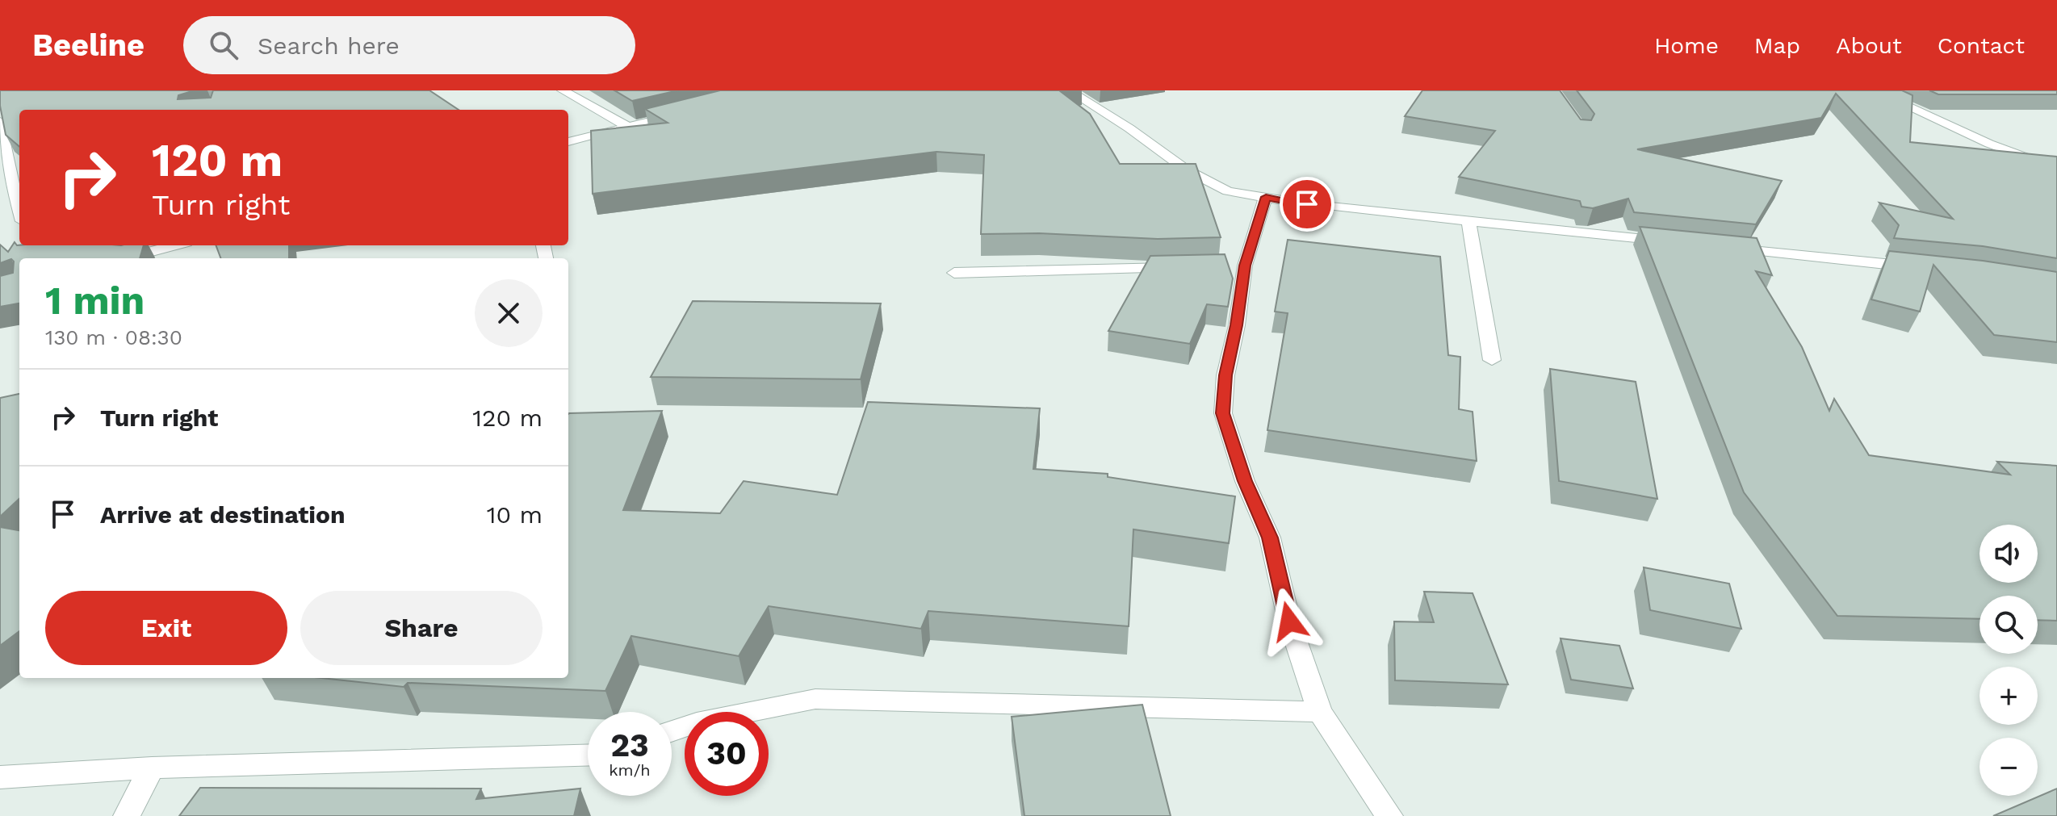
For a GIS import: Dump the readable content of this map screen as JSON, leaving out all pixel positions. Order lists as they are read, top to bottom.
{
  "page": {
    "header": "Beeline",
    "search": "Search here",
    "nav": [
      "Home",
      "Map",
      "About",
      "Contact"
    ],
    "turn": ["120 m", "Turn right"],
    "heading": ["1 min", "130 m · 08:30"],
    "list": [
      {
        "name": "Turn right",
        "value": "120 m"
      },
      {
        "name": "Arrive at destination",
        "value": "10 m"
      }
    ],
    "map_buttons": ["+", "−"],
    "buttons": ["Exit", "Share"],
    "speed": "23 km/h",
    "limit": "30"
  }
}
